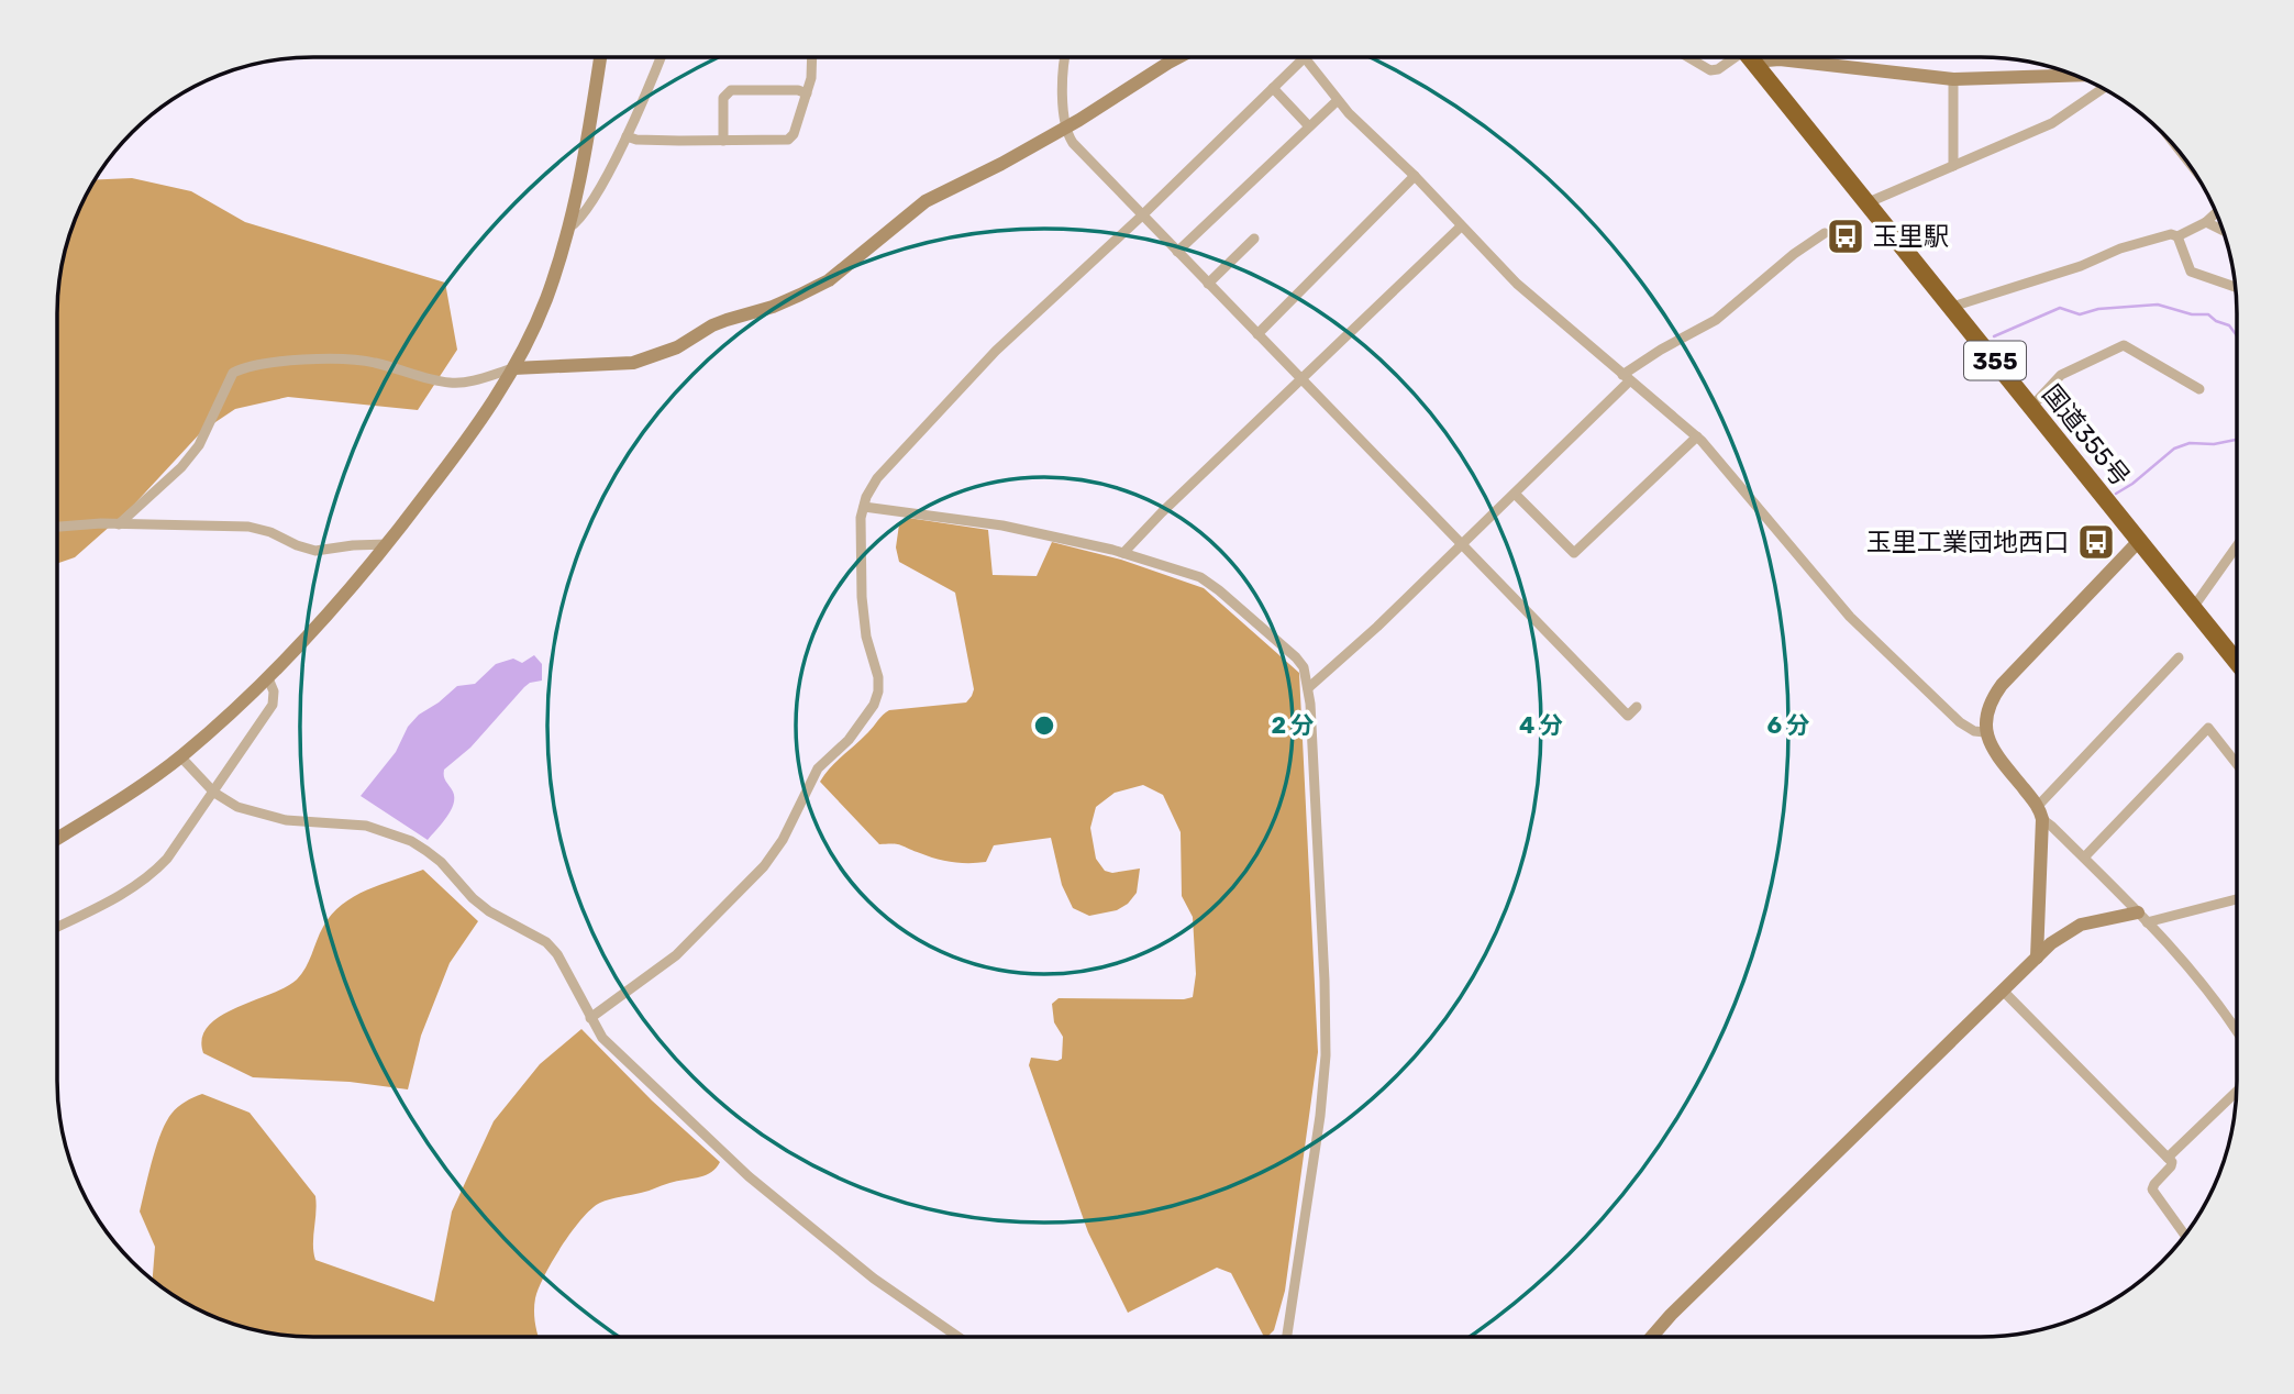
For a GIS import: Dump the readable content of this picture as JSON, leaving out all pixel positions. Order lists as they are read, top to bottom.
{
  "streets": {
    "highway": ["355", "国道355号"]
  },
  "places": {
    "bus stop": ["玉里駅", "玉里工業団地西口"]
  },
  "rings": ["2 分", "4 分", "6 分"]
}
